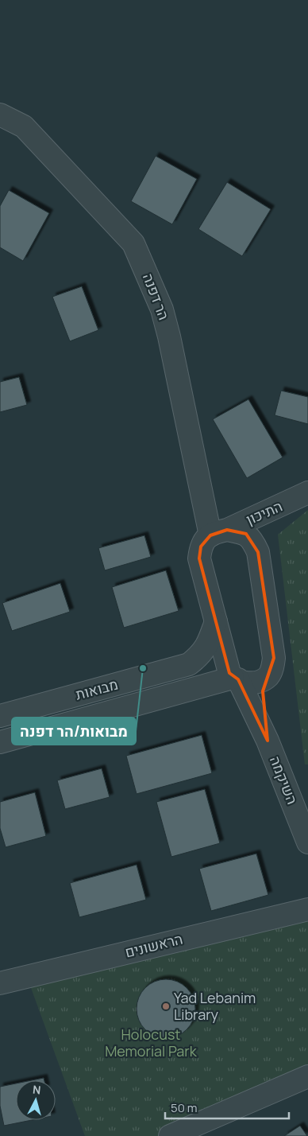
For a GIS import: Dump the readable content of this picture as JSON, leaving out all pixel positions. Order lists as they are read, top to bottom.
{
  "streets": {
    "street": [
      "הר דפנה",
      "התיכון",
      "מבואות",
      "השיקמה",
      "הראשונים"
    ]
  },
  "crossings": [
    ["הר דפנה", "התיכון"],
    ["הר דפנה", "השיקמה"],
    ["התיכון", "השיקמה"],
    ["מבואות", "השיקמה"]
  ],
  "parks": ["Holocust Memorial Park"],
  "places": ["מבואות/הר דפנה", "Yad Lebanim Library"],
  "scale_bar": "50 m",
  "north": "top"
}
